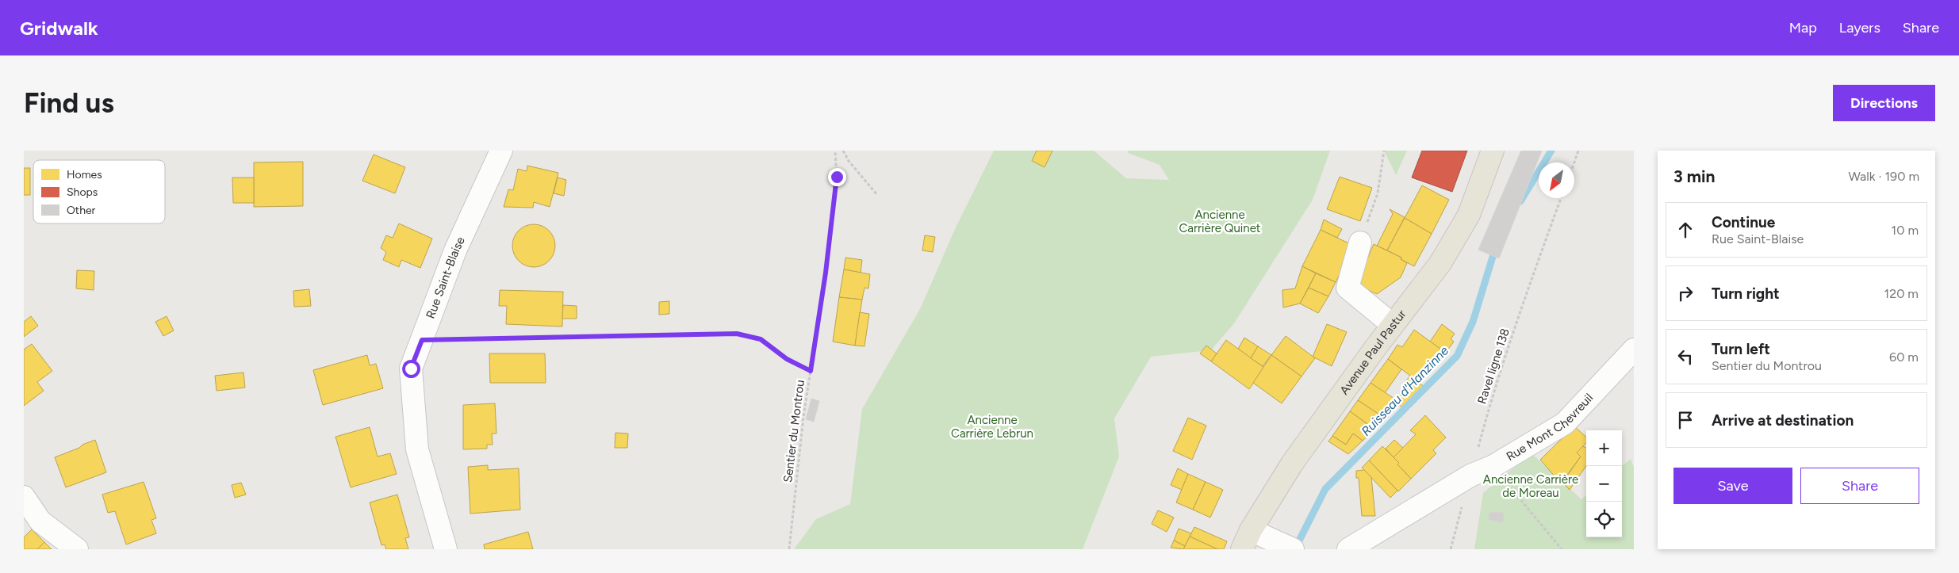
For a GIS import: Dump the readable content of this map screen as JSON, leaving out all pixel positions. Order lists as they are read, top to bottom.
{
  "streets": {
    "main road": ["Avenue Paul Pastur"],
    "street": ["Rue Saint-Blaise", "Rue Mont Chevreuil"],
    "path": ["Ravel ligne 138", "Sentier du Montrou"]
  },
  "crossings": [
    ["Ravel ligne 138", "Rue Mont Chevreuil"]
  ],
  "water": ["Ruisseau d'Hanzinne"],
  "parks": ["Ancienne Carrière Quinet", "Ancienne Carrière Lebrun", "Ancienne Carrière de Moreau"],
  "legend": ["Homes", "Shops", "Other"],
  "north": "bottom left",
  "page": {
    "header": "Gridwalk",
    "nav": ["Map", "Layers", "Share"],
    "buttons": [
      "Directions",
      ["Save", "Share"]
    ],
    "title": "Find us",
    "heading": ["3 min", "Walk · 190 m"],
    "list": [
      ["Continue", "Rue Saint-Blaise", "10 m"],
      ["Turn right", "120 m"],
      ["Turn left", "Sentier du Montrou", "60 m"],
      "Arrive at destination"
    ],
    "map_buttons": ["+", "−"]
  }
}
